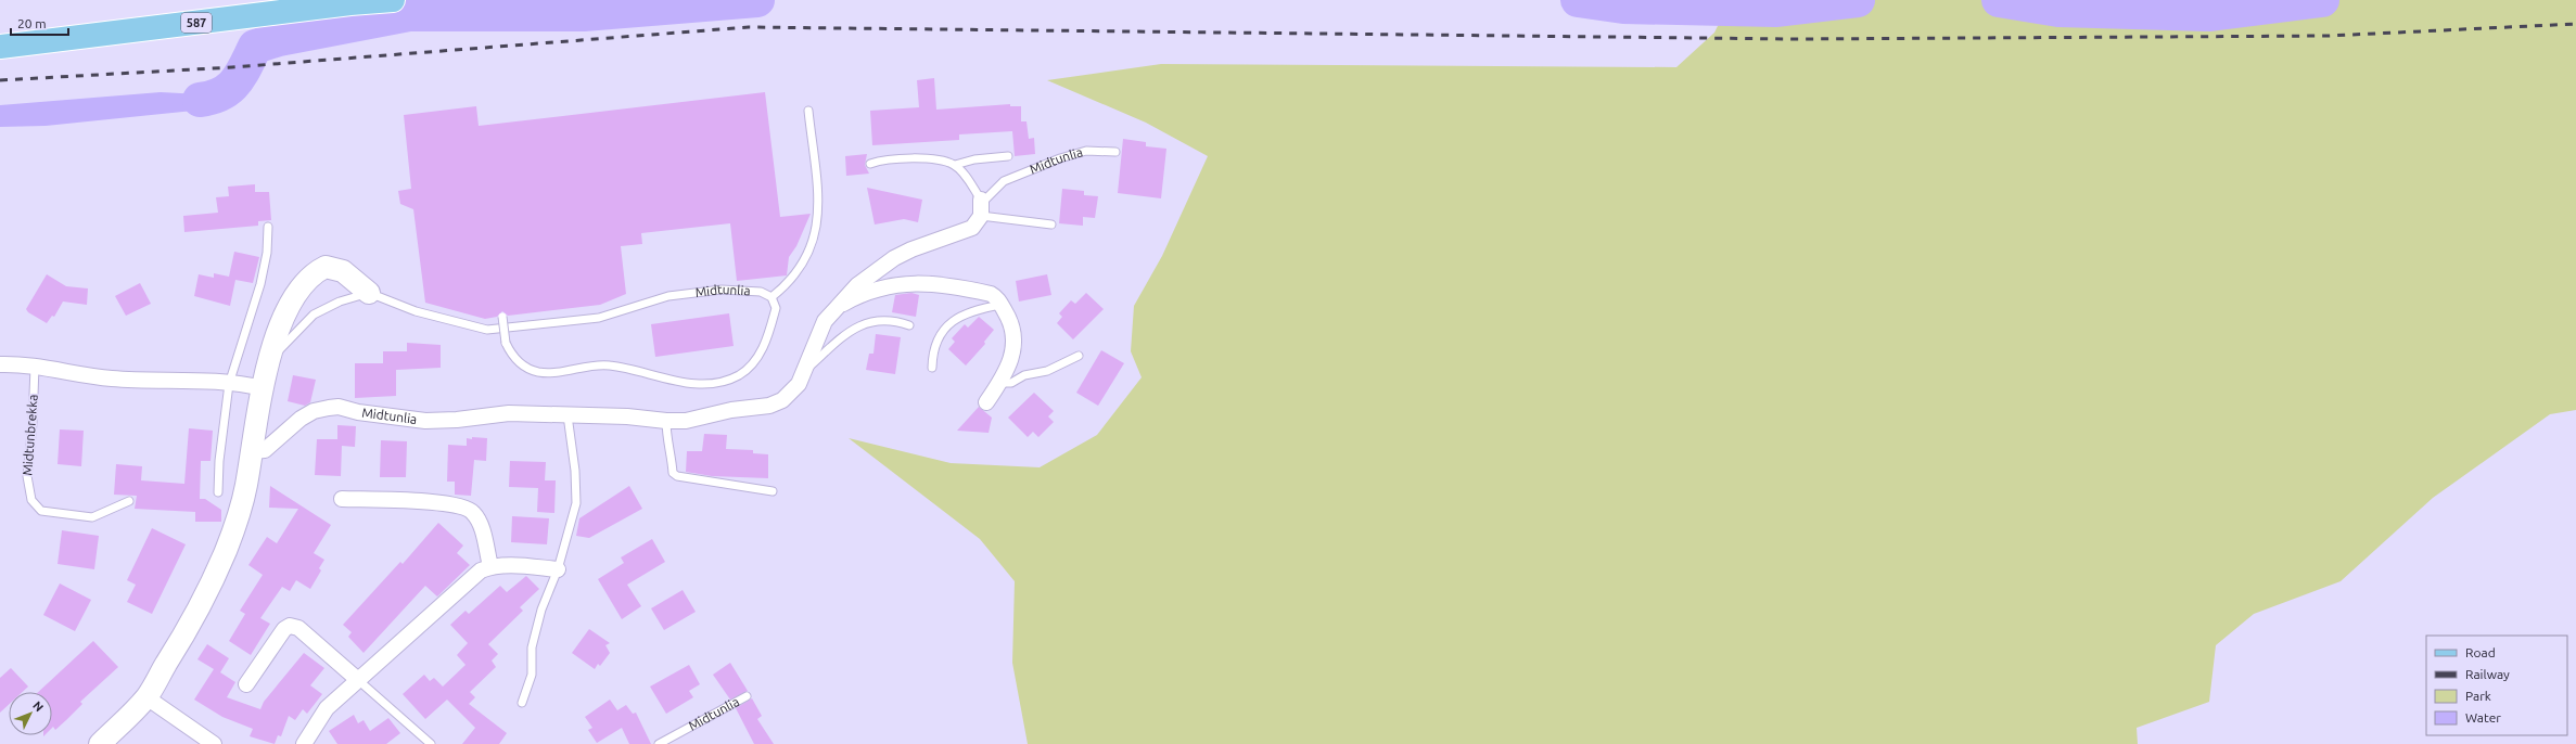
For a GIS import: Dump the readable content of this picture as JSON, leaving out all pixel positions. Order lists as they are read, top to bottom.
{
  "streets": {
    "main road": ["587"],
    "street": ["Midtunlia"],
    "lane": ["Midtunbrekka"]
  },
  "legend": [
    "Road",
    "Railway",
    "Park",
    "Water"
  ],
  "scale_bar": "20 m",
  "north": "top right"
}
